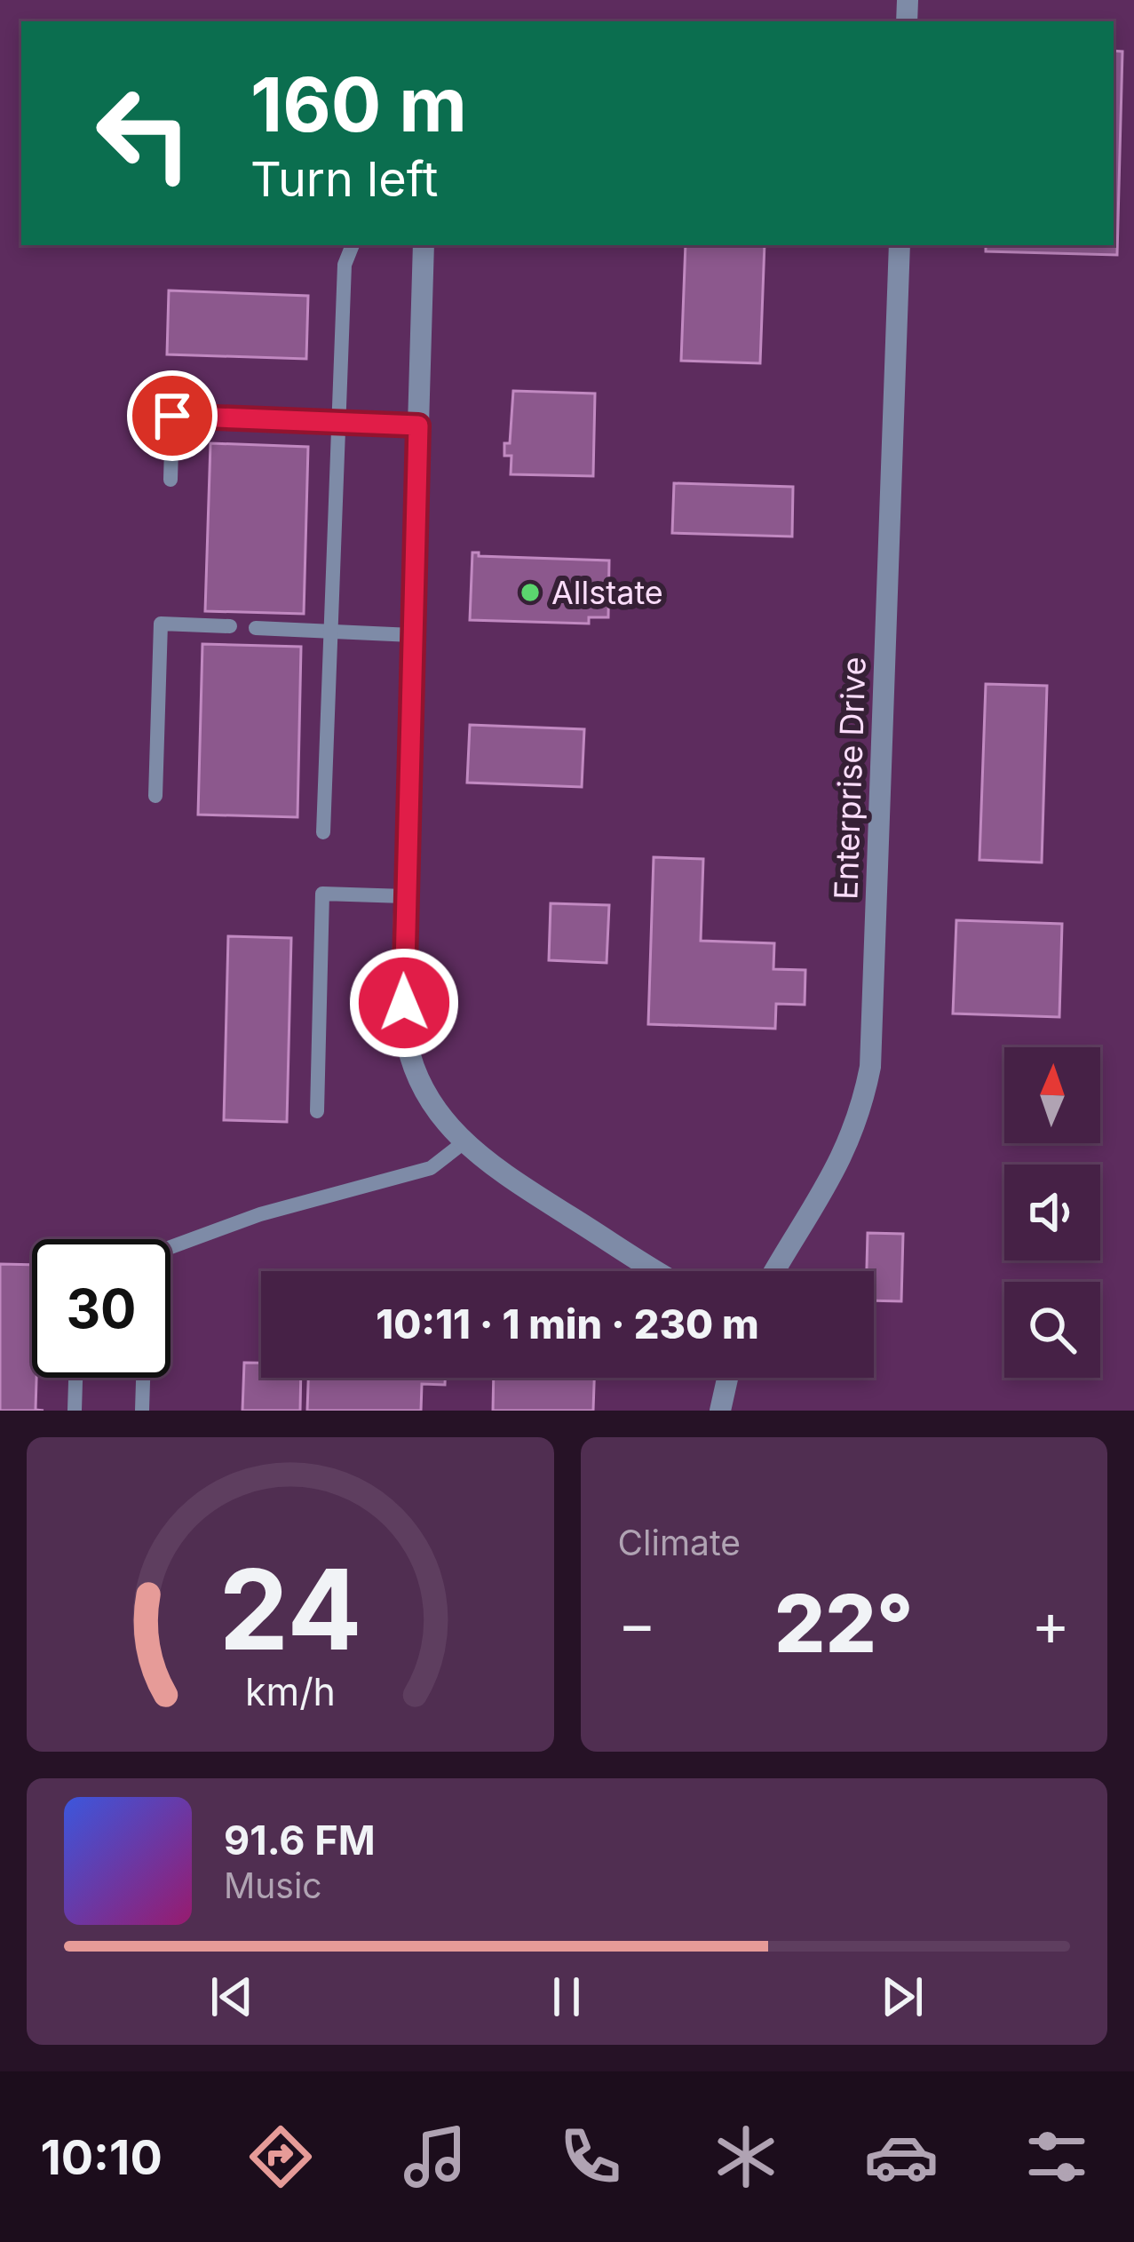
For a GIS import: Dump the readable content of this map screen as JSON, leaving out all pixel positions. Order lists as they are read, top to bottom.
{
  "streets": {
    "street": ["Enterprise Drive"]
  },
  "places": ["Allstate"],
  "north": "top",
  "page": {
    "turn": ["160 m", "Turn left"],
    "limit": "30",
    "trip": "10:11 · 1 min · 230 m",
    "tile": "Climate",
    "heat": ["−", "22°", "+"],
    "song": ["91.6 FM", "Music"],
    "tabs": "10:10",
    "gauge": ["24", "km/h"]
  }
}
